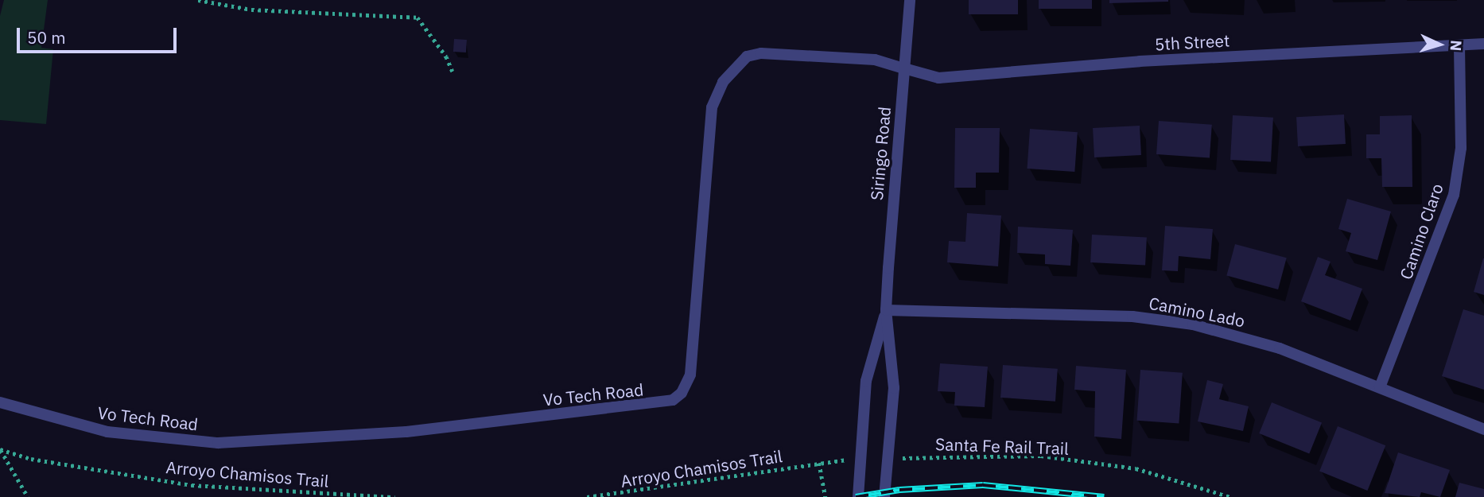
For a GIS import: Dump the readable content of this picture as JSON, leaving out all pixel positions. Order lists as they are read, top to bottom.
{
  "streets": {
    "street": [
      "5th Street",
      "Siringo Road",
      "Camino Claro",
      "Camino Lado",
      "Vo Tech Road"
    ],
    "path": ["Santa Fe Rail Trail", "Arroyo Chamisos Trail"]
  },
  "crossings": [
    ["5th Street", "Siringo Road"],
    ["5th Street", "Camino Claro"],
    ["5th Street", "Vo Tech Road"],
    ["Siringo Road", "Camino Lado"],
    ["Siringo Road", "Vo Tech Road"],
    ["Camino Claro", "Camino Lado"]
  ],
  "scale_bar": "50 m",
  "north": "right"
}
